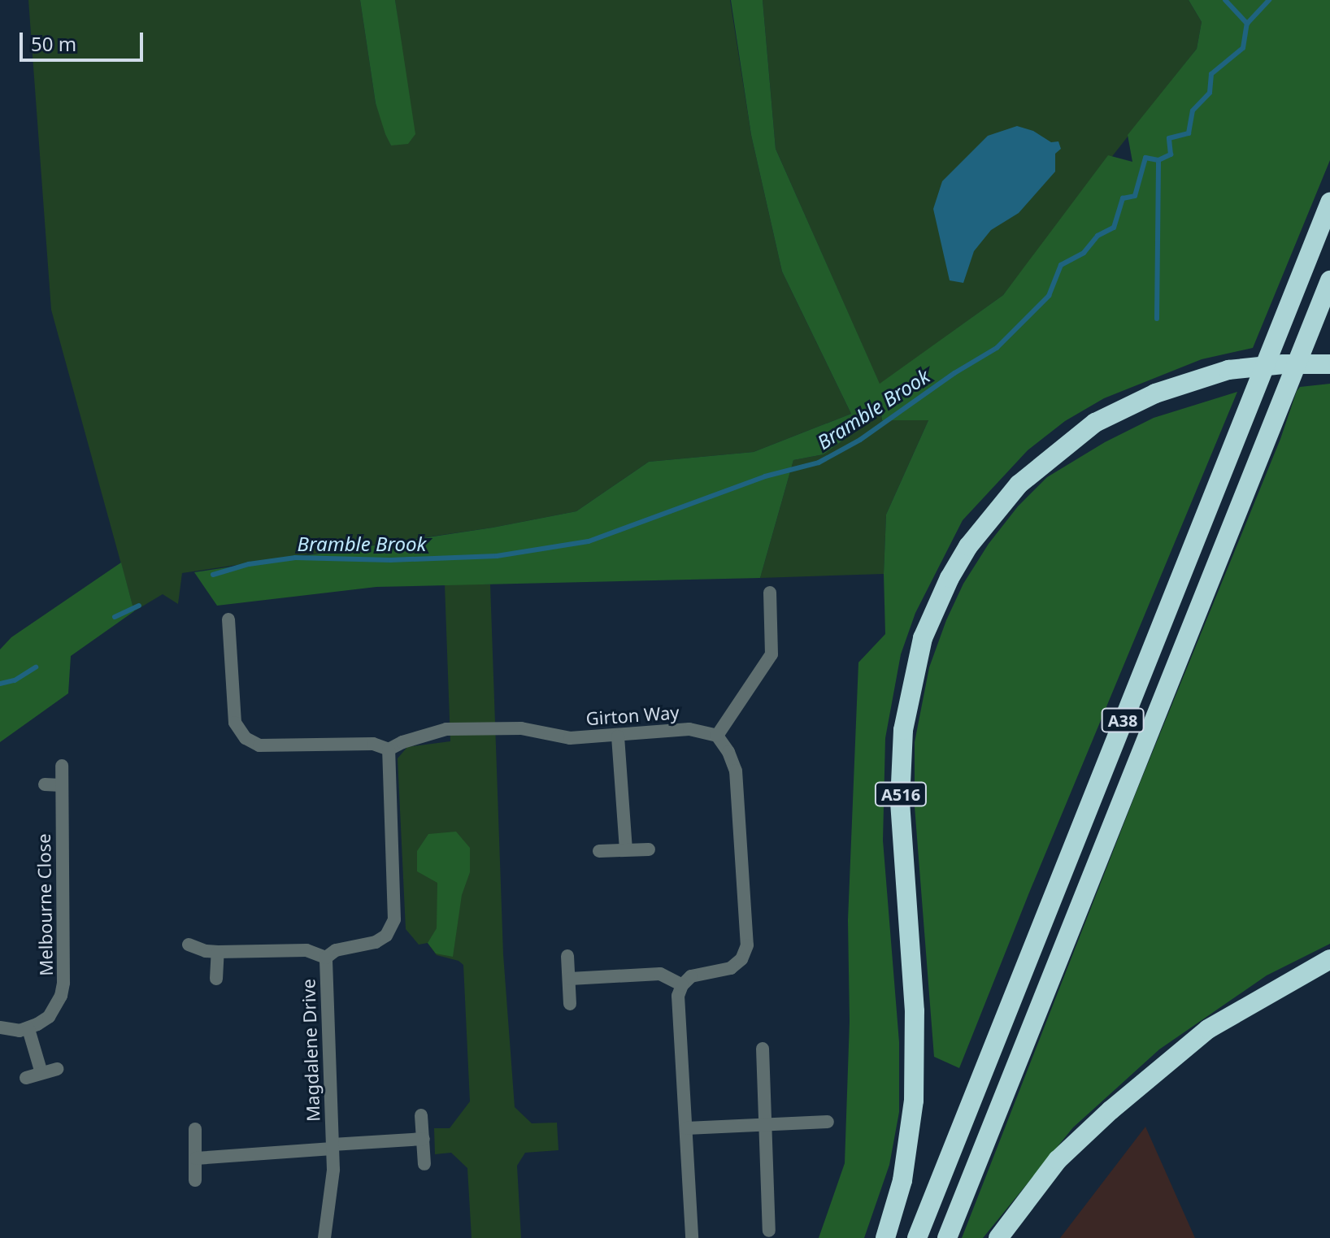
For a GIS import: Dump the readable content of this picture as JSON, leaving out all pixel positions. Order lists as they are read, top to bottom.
{
  "streets": {
    "highway": ["A38", "A516"],
    "street": ["Girton Way", "Melbourne Close", "Magdalene Drive"]
  },
  "crossings": [
    ["Girton Way", "Magdalene Drive"]
  ],
  "water": ["Bramble Brook"],
  "scale_bar": "50 m"
}
